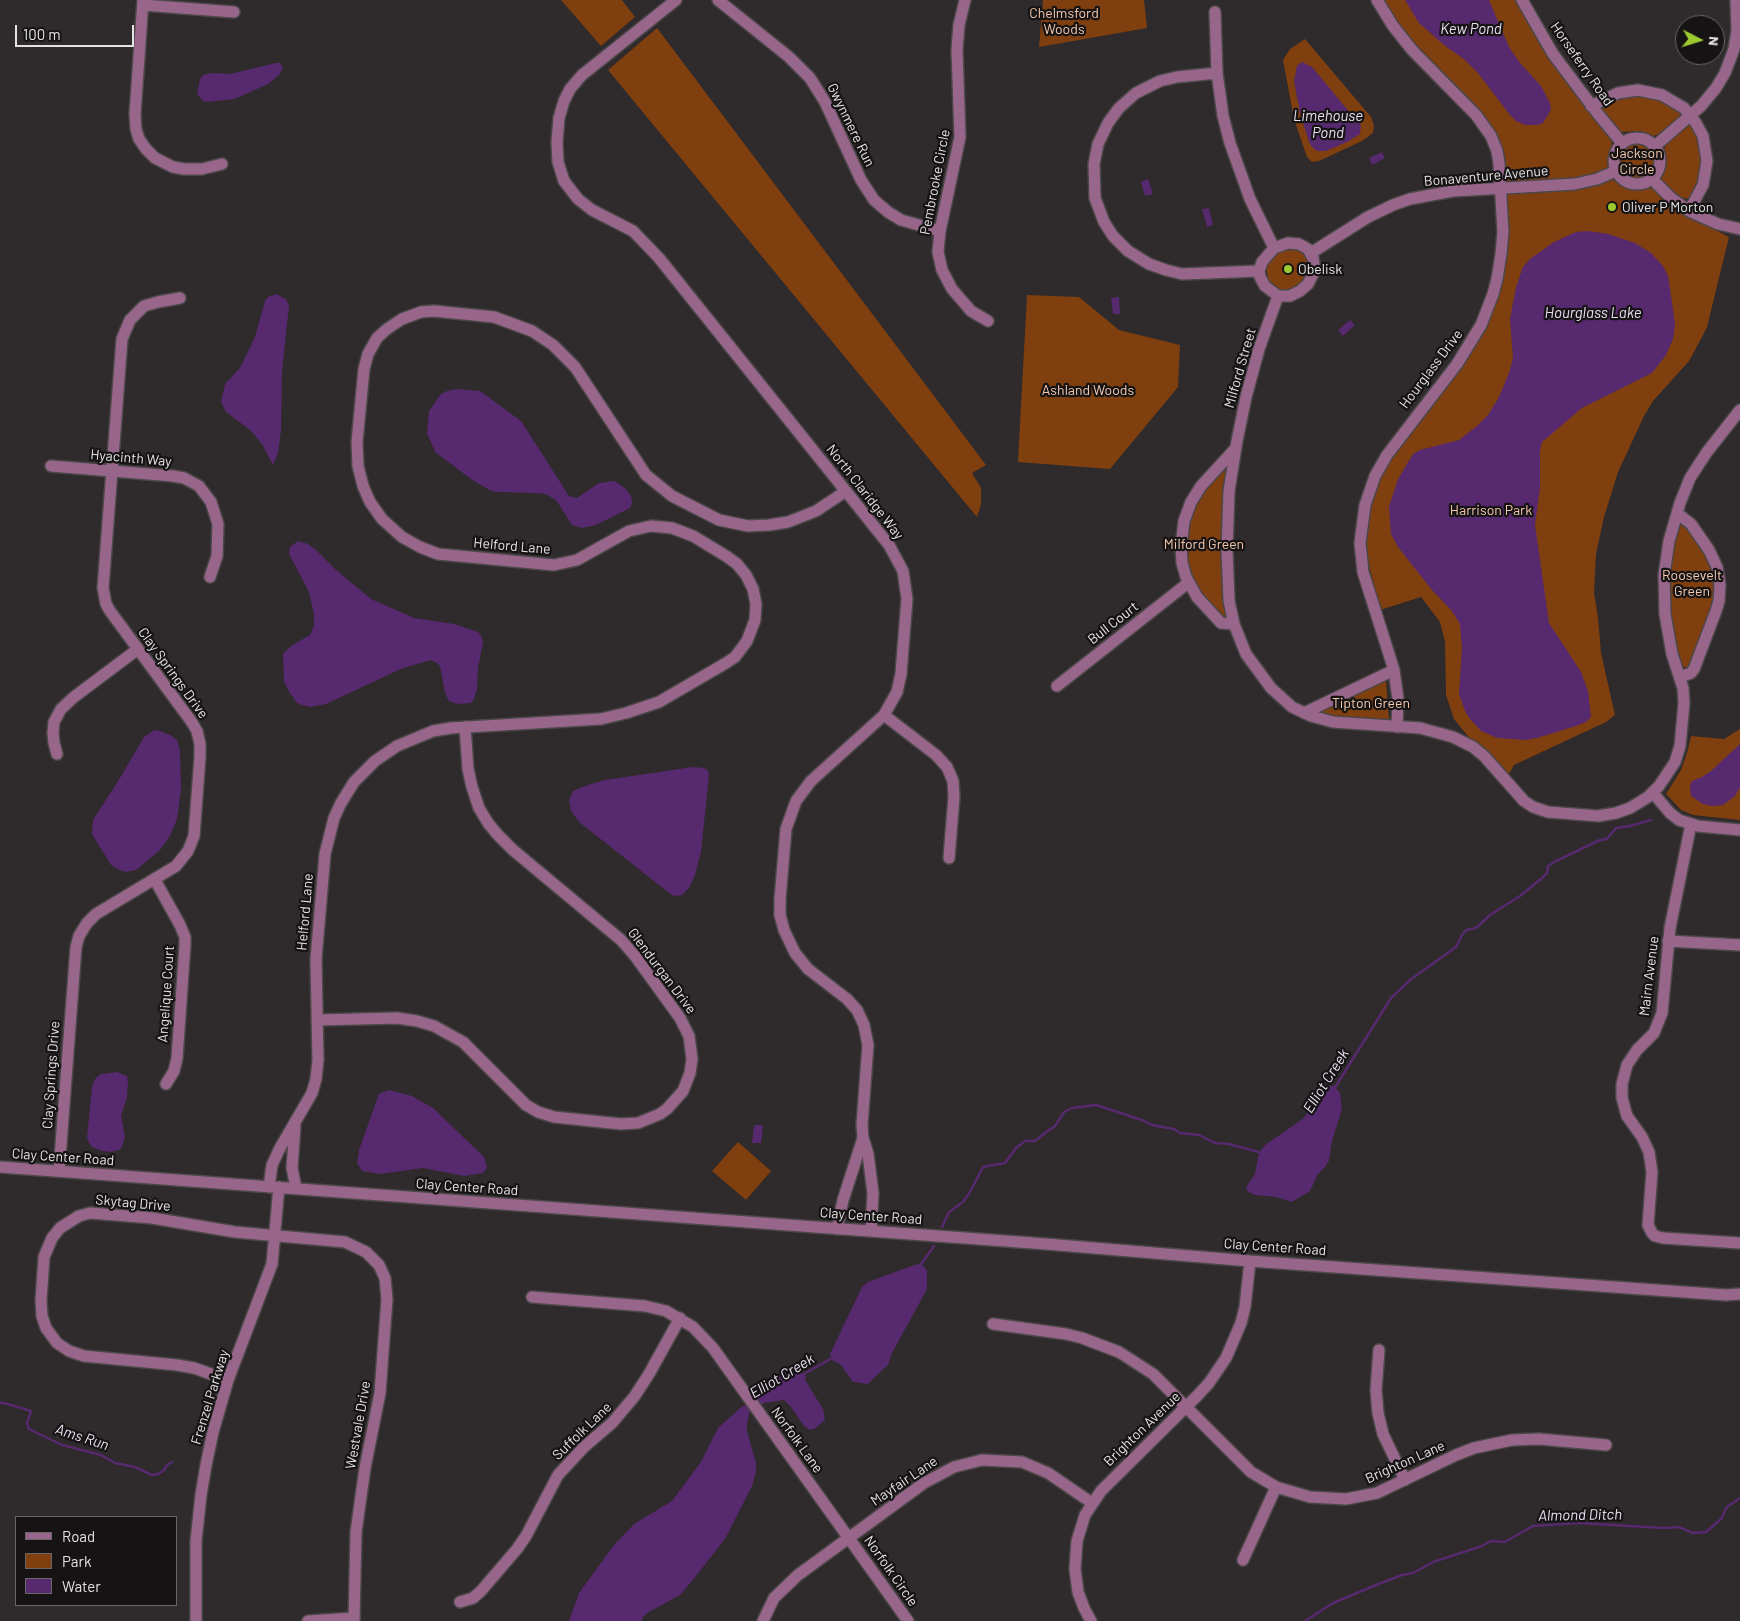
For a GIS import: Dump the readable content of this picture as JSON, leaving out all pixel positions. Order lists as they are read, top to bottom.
{
  "streets": {
    "street": [
      "Horseferry Road",
      "Gwynmere Run",
      "Bonaventure Avenue",
      "Pembrooke Circle",
      "Milford Street",
      "Hourglass Drive",
      "Hyacinth Way",
      "North Claridge Way",
      "Helford Lane",
      "Bull Court",
      "Clay Springs Drive",
      "Glendurgan Drive",
      "Mairn Avenue",
      "Angelique Court",
      "Clay Center Road",
      "Skytag Drive",
      "Frenzel Parkway",
      "Westvale Drive",
      "Brighton Avenue",
      "Suffolk Lane",
      "Norfolk Lane",
      "Brighton Lane",
      "Mayfair Lane",
      "Norfolk Circle"
    ]
  },
  "crossings": [
    ["Horseferry Road", "Bonaventure Avenue"],
    ["Gwynmere Run", "Pembrooke Circle"],
    ["Bonaventure Avenue", "Milford Street"],
    ["Bonaventure Avenue", "Hourglass Drive"],
    ["Milford Street", "Hourglass Drive"],
    ["Milford Street", "Bull Court"],
    ["Hyacinth Way", "Clay Springs Drive"],
    ["North Claridge Way", "Helford Lane"],
    ["North Claridge Way", "Clay Center Road"],
    ["Helford Lane", "Glendurgan Drive"],
    ["Helford Lane", "Clay Center Road"],
    ["Helford Lane", "Frenzel Parkway"],
    ["Clay Springs Drive", "Angelique Court"],
    ["Clay Springs Drive", "Clay Center Road"],
    ["Clay Center Road", "Frenzel Parkway"],
    ["Clay Center Road", "Brighton Avenue"],
    ["Skytag Drive", "Frenzel Parkway"],
    ["Skytag Drive", "Westvale Drive"],
    ["Brighton Avenue", "Brighton Lane"],
    ["Brighton Avenue", "Mayfair Lane"],
    ["Suffolk Lane", "Norfolk Lane"],
    ["Norfolk Lane", "Mayfair Lane"],
    ["Norfolk Lane", "Norfolk Circle"],
    ["Mayfair Lane", "Norfolk Circle"]
  ],
  "water": [
    "Kew Pond",
    "Limehouse Pond",
    "Hourglass Lake",
    "Elliot Creek",
    "Ams Run",
    "Almond Ditch"
  ],
  "parks": [
    "Chelmsford Woods",
    "Jackson Circle",
    "Ashland Woods",
    "Harrison Park",
    "Milford Green",
    "Roosevelt Green",
    "Tipton Green"
  ],
  "places": ["Oliver P Morton", "Obelisk"],
  "legend": ["Road", "Park", "Water"],
  "scale_bar": "100 m",
  "north": "right"
}
